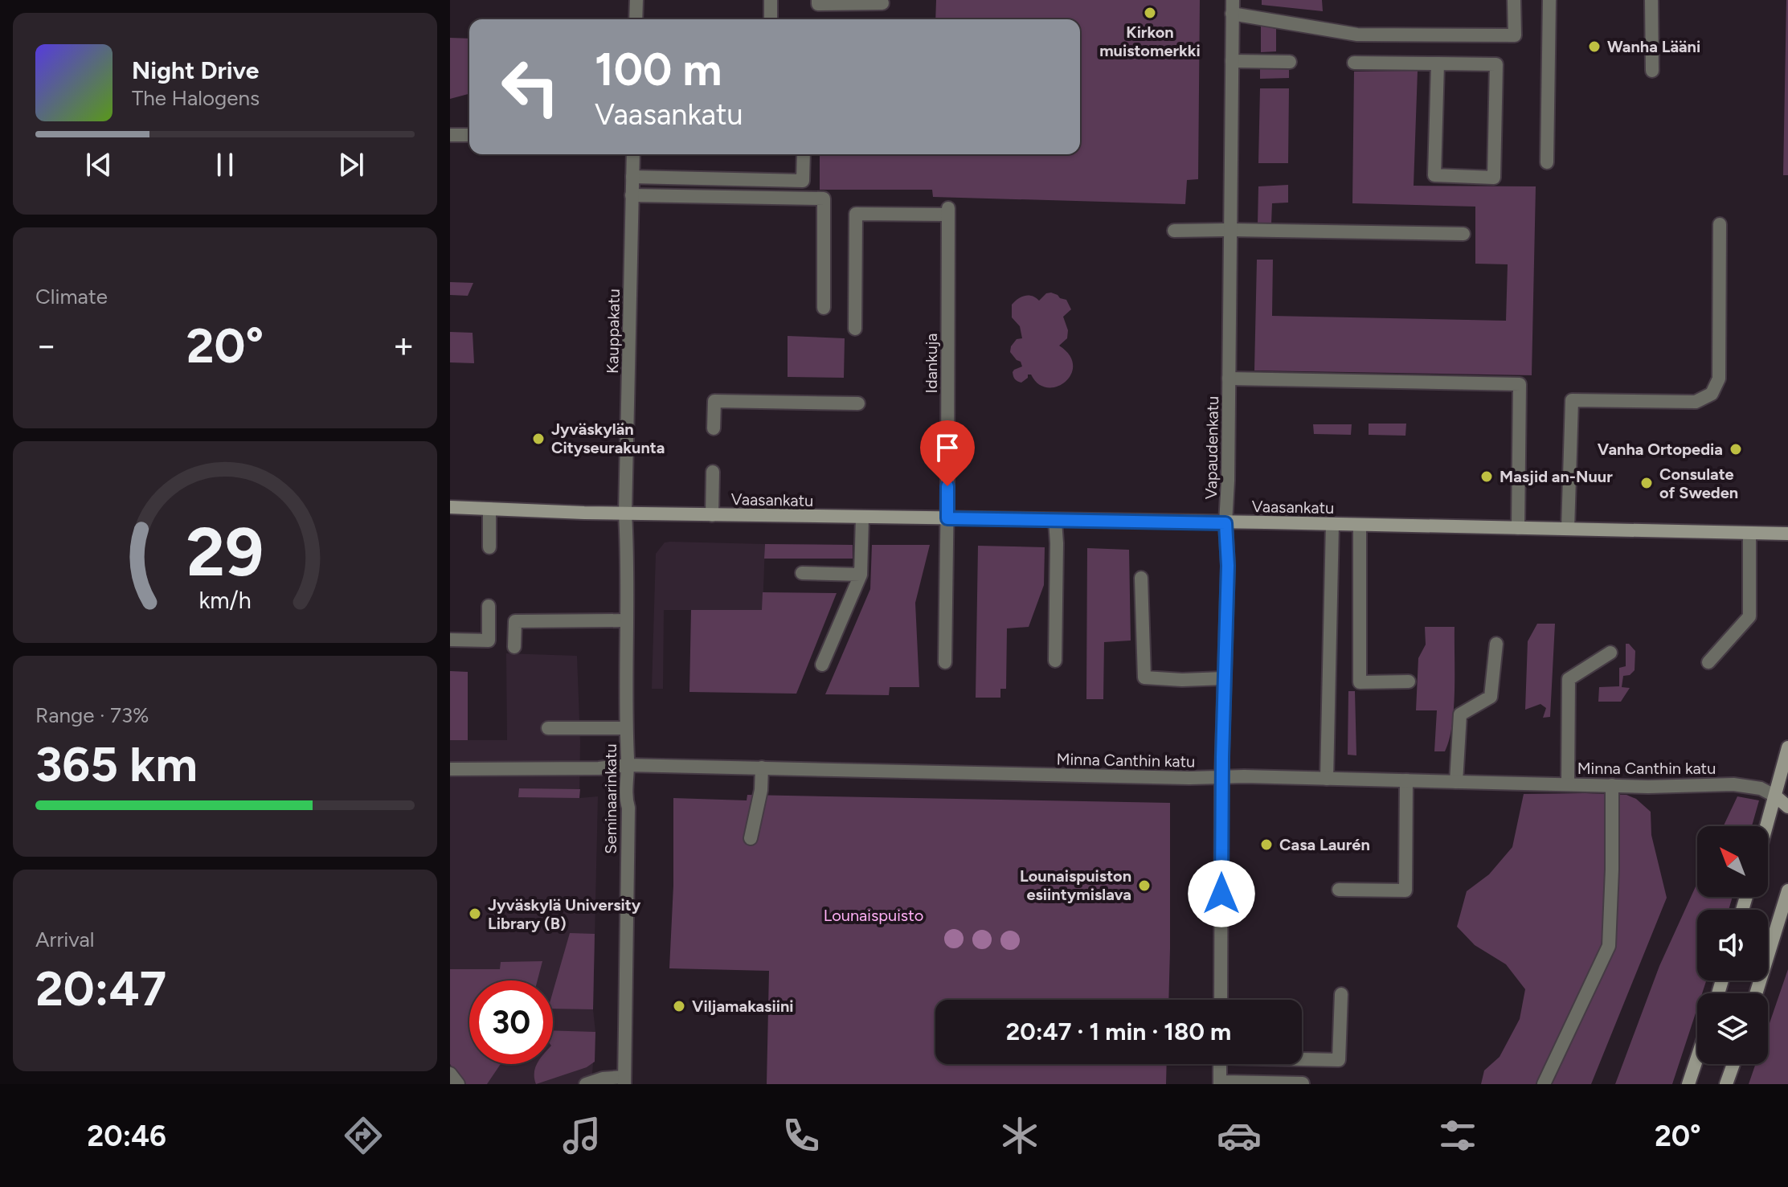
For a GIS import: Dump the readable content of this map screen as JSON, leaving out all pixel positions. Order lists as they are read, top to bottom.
{
  "streets": {
    "main road": ["Vaasankatu"],
    "street": [
      "Kauppakatu",
      "Idankuja",
      "Vapaudenkatu",
      "Minna Canthin katu",
      "Seminaarinkatu"
    ]
  },
  "crossings": [
    ["Kauppakatu", "Vaasankatu"],
    ["Kauppakatu", "Seminaarinkatu"],
    ["Idankuja", "Vaasankatu"],
    ["Vapaudenkatu", "Vaasankatu"],
    ["Vapaudenkatu", "Minna Canthin katu"],
    ["Vaasankatu", "Seminaarinkatu"],
    ["Minna Canthin katu", "Seminaarinkatu"]
  ],
  "parks": ["Lounaispuisto"],
  "places": [
    "Kirkon muistomerkki",
    "Wanha Lääni",
    "Jyväskylän Cityseurakunta",
    "Vanha Ortopedia",
    "Masjid an-Nuur",
    "Consulate of Sweden",
    "Casa Laurén",
    "Lounaispuiston esiintymislava",
    "Jyväskylä University Library (B)",
    "Viljamakasiini"
  ],
  "north": "top left",
  "page": {
    "turn": ["100 m", "Vaasankatu"],
    "song": ["Night Drive", "The Halogens"],
    "tile": [
      "Climate",
      ["Range · 73%", "365 km"],
      ["Arrival", "20:47"]
    ],
    "heat": ["−", "20°", "+"],
    "limit": "30",
    "trip": "20:47 · 1 min · 180 m",
    "tabs": ["20:46", "20°"],
    "gauge": ["29", "km/h"]
  }
}
